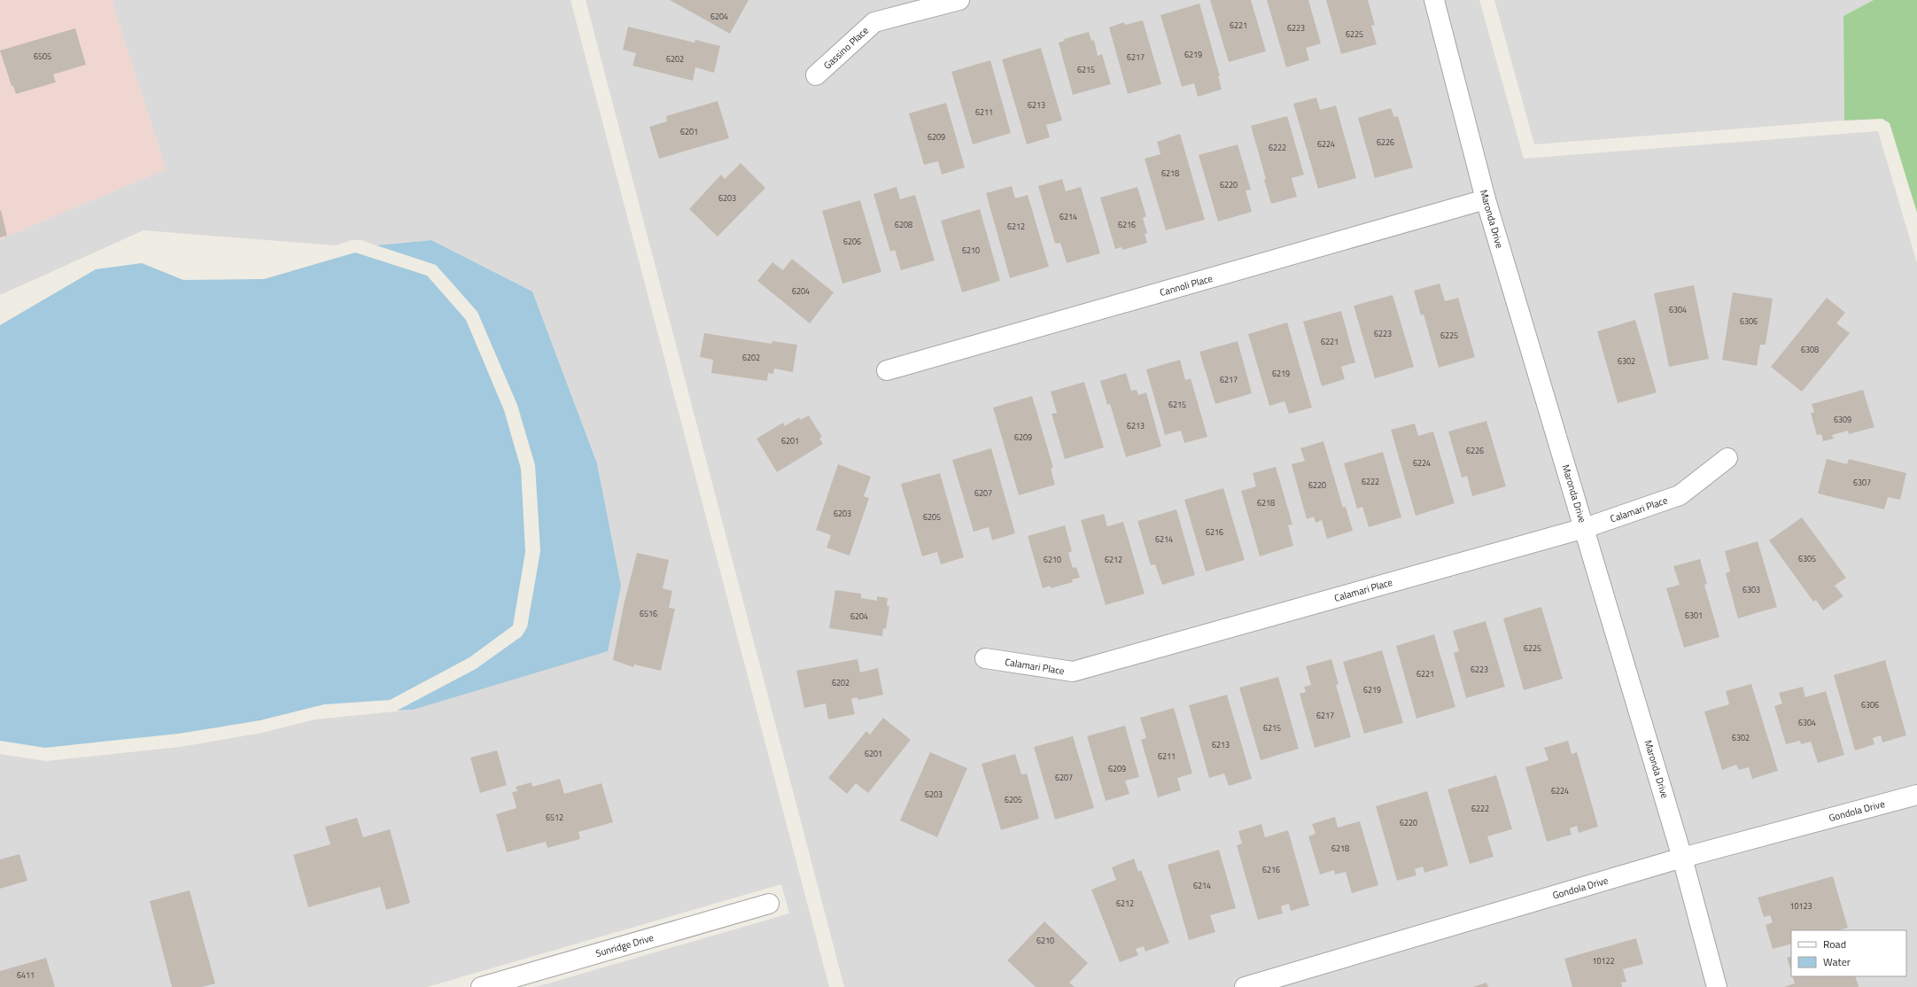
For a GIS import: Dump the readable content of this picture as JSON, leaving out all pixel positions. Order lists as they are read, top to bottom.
{
  "streets": {
    "street": [
      "Gassino Place",
      "Maronda Drive",
      "Cannoli Place",
      "Calamari Place",
      "Gondola Drive",
      "Sunridge Drive"
    ]
  },
  "crossings": [
    ["Maronda Drive", "Cannoli Place"],
    ["Maronda Drive", "Calamari Place"],
    ["Maronda Drive", "Gondola Drive"]
  ],
  "house_numbers": [
    "6204",
    "6221",
    "6223",
    "6225",
    "6219",
    "6505",
    "6217",
    "6202",
    "6215",
    "6213",
    "6211",
    "6201",
    "6209",
    "6226",
    "6224",
    "6222",
    "6218",
    "6220",
    "6203",
    "6214",
    "6208",
    "6216",
    "6212",
    "6206",
    "6210",
    "6204",
    "6304",
    "6306",
    "6223",
    "6225",
    "6221",
    "6308",
    "6202",
    "6302",
    "6219",
    "6217",
    "6215",
    "6309",
    "6213",
    "6209",
    "6201",
    "6226",
    "6224",
    "6222",
    "6307",
    "6220",
    "6207",
    "6218",
    "6203",
    "6205",
    "6216",
    "6214",
    "6305",
    "6210",
    "6212",
    "6303",
    "6516",
    "6301",
    "6204",
    "6225",
    "6223",
    "6221",
    "6202",
    "6219",
    "6306",
    "6217",
    "6304",
    "6215",
    "6302",
    "6213",
    "6201",
    "6211",
    "6209",
    "6207",
    "6224",
    "6203",
    "6205",
    "6222",
    "6512",
    "6220",
    "6218",
    "6216",
    "6214",
    "6212",
    "10123",
    "6210",
    "10122",
    "6411"
  ],
  "legend": ["Road", "Water"]
}
